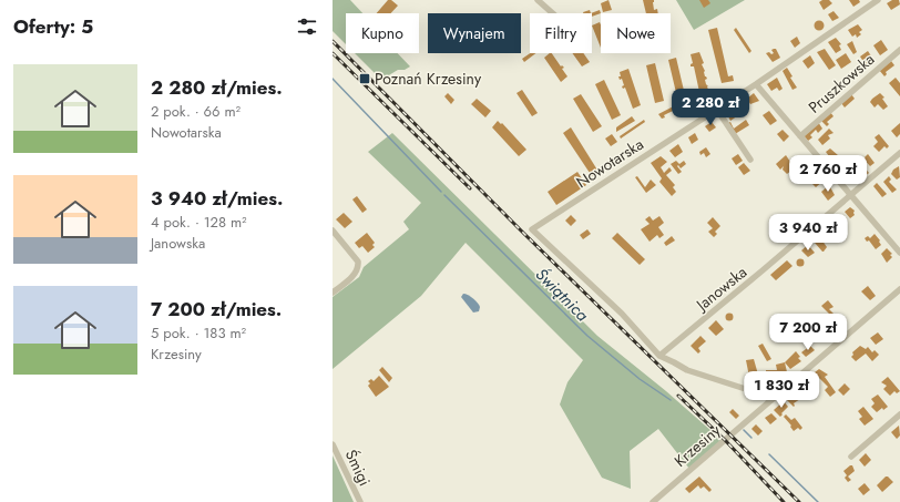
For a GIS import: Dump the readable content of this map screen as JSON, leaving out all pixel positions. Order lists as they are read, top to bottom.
{
  "streets": {
    "street": [
      "Pruszkowska",
      "Nowotarska",
      "Janowska",
      "Krzesiny",
      "Śmigi"
    ]
  },
  "crossings": [
    ["Nowotarska", "Janowska"]
  ],
  "water": ["Świątnica"],
  "places": {
    "transit": ["Poznań Krzesiny"]
  },
  "page": {
    "heading": "Oferty: 5",
    "chip": [
      "Kupno",
      "Wynajem",
      "Filtry",
      "Nowe"
    ],
    "list": [
      {
        "name": "2 280 zł/mies.",
        "note": "2 pok. · 66 m² · Nowotarska"
      },
      {
        "name": "3 940 zł/mies.",
        "note": "4 pok. · 128 m² · Janowska"
      },
      {
        "name": "7 200 zł/mies.",
        "note": "5 pok. · 183 m² · Krzesiny"
      }
    ],
    "price": [
      "2 280 zł",
      "2 760 zł",
      "3 940 zł",
      "7 200 zł",
      "1 830 zł"
    ]
  }
}
